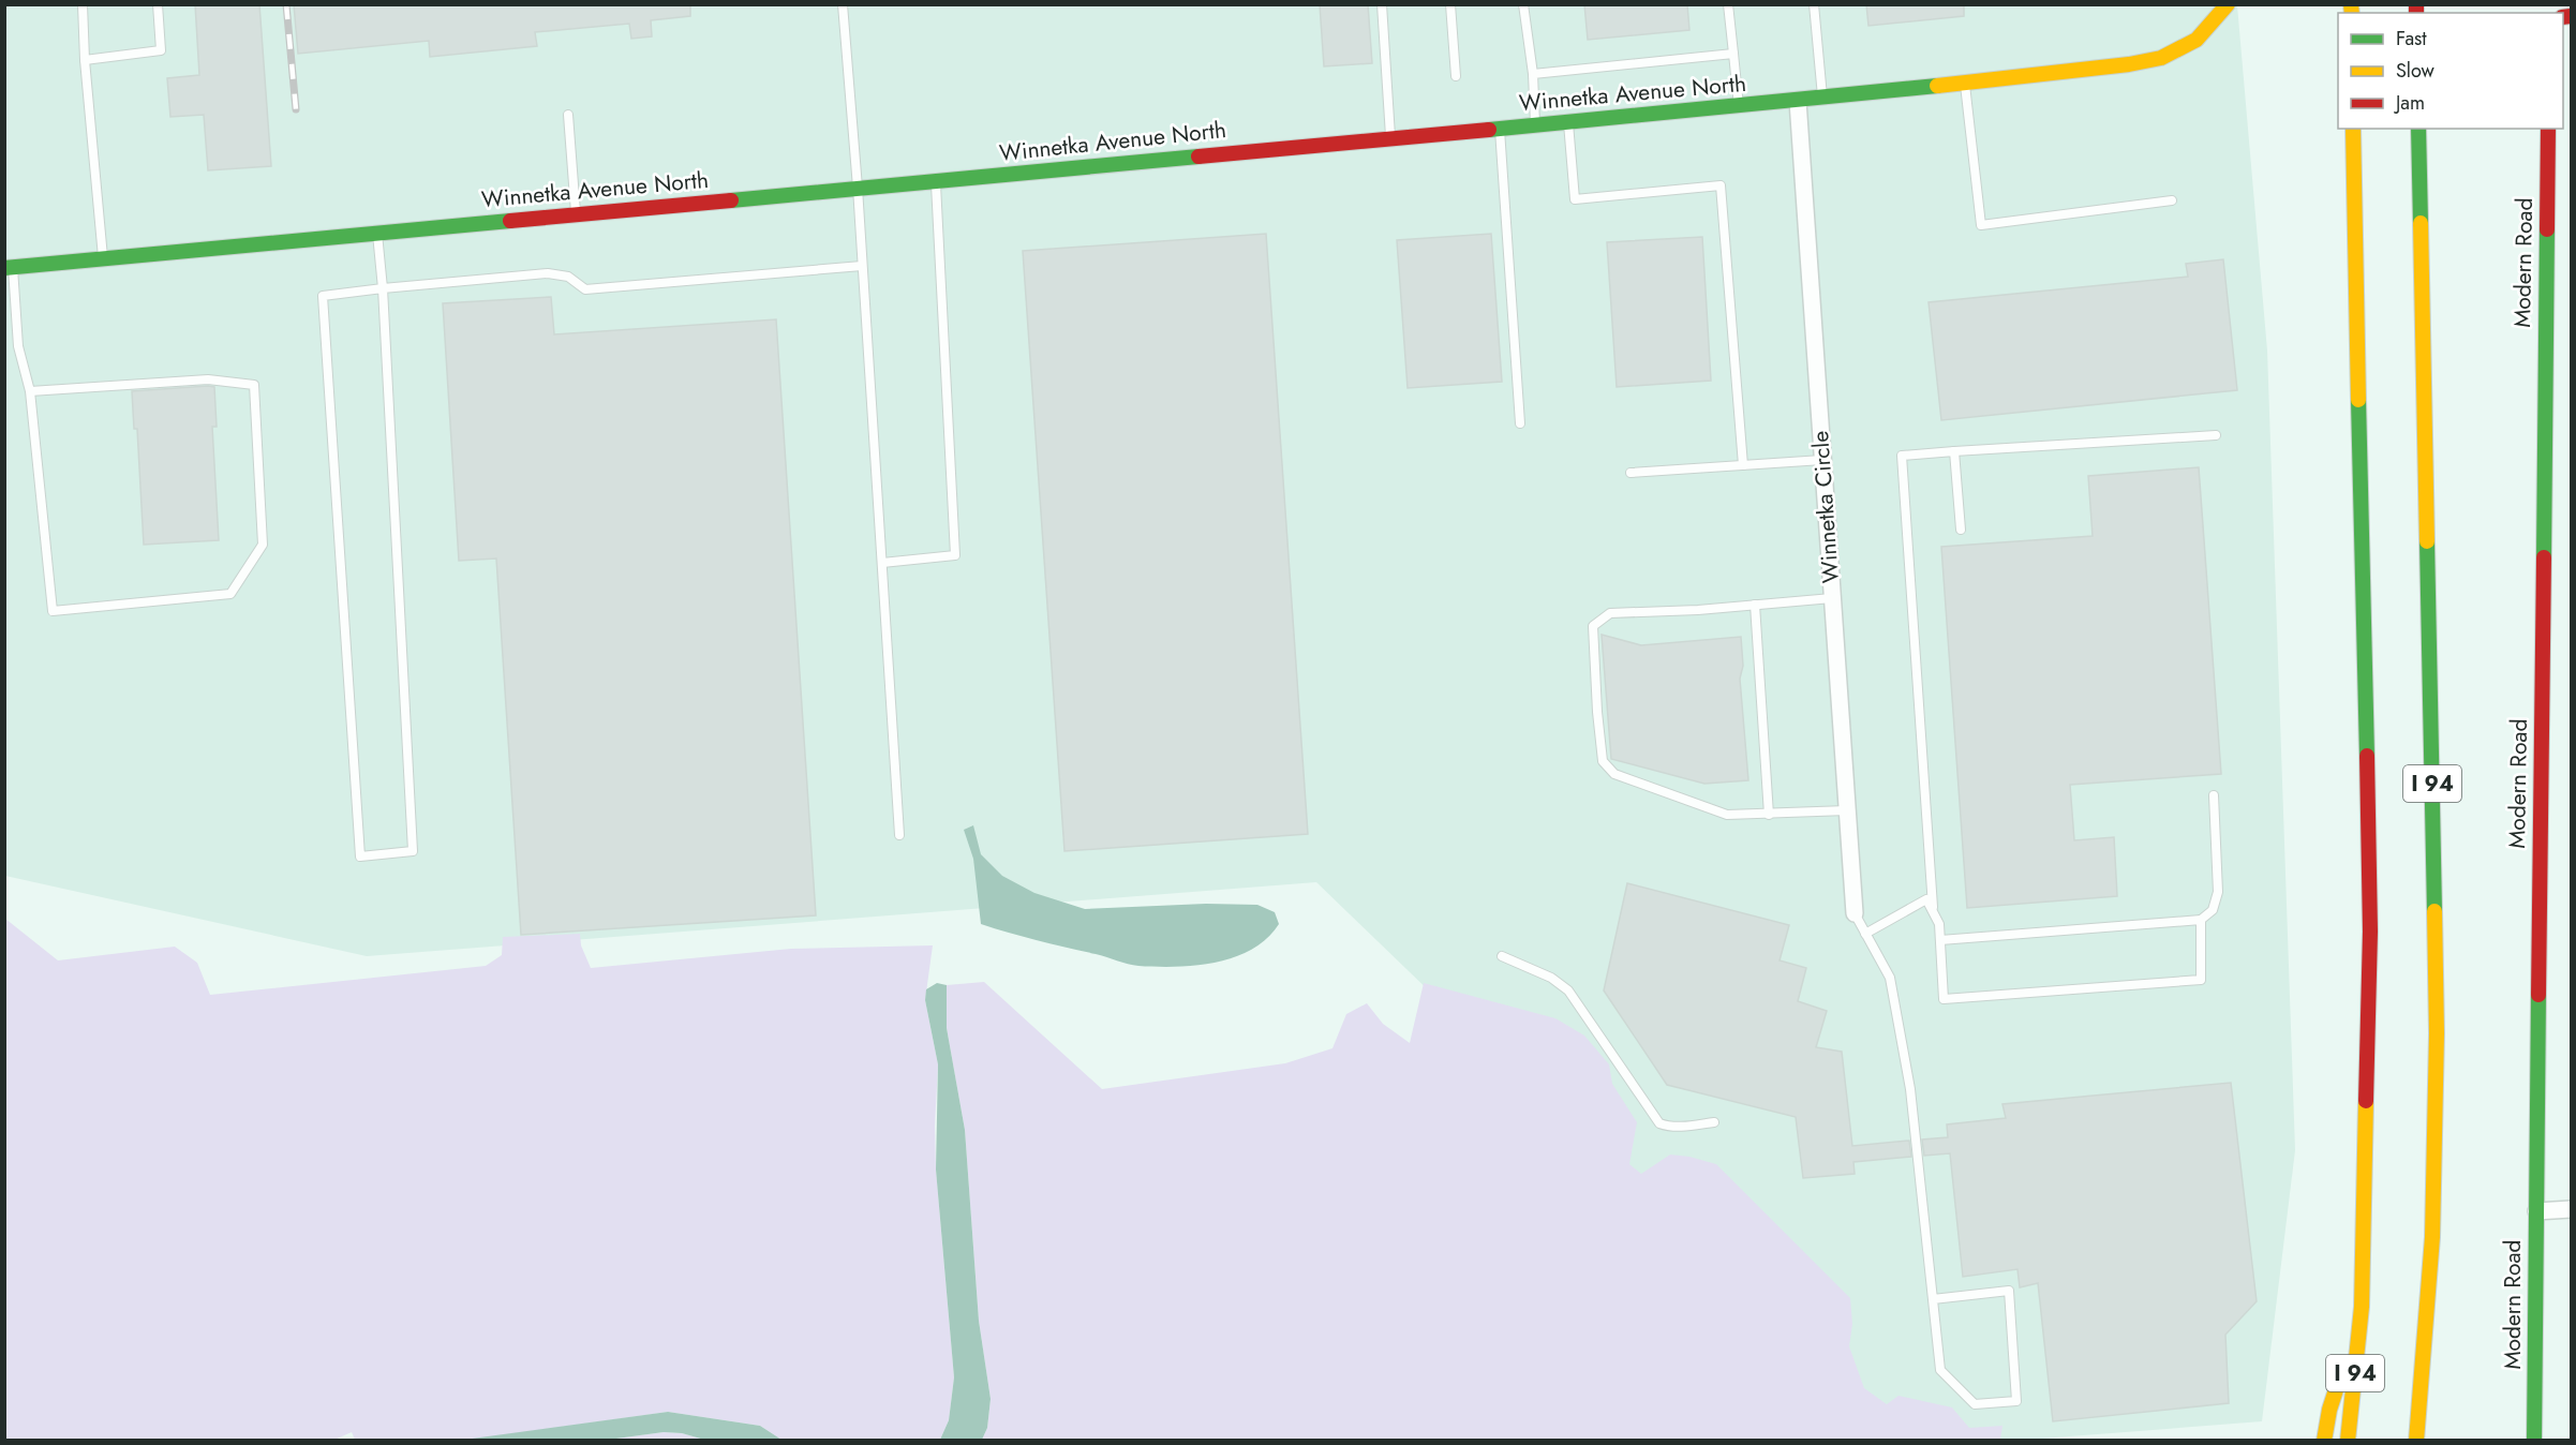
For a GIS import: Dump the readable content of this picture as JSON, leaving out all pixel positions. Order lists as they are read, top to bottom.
{
  "streets": {
    "main road": ["Winnetka Avenue North", "Modern Road", "I 94"],
    "street": ["Winnetka Circle"]
  },
  "crossings": [
    ["Winnetka Avenue North", "Winnetka Circle"]
  ],
  "legend": ["Fast", "Slow", "Jam"]
}
